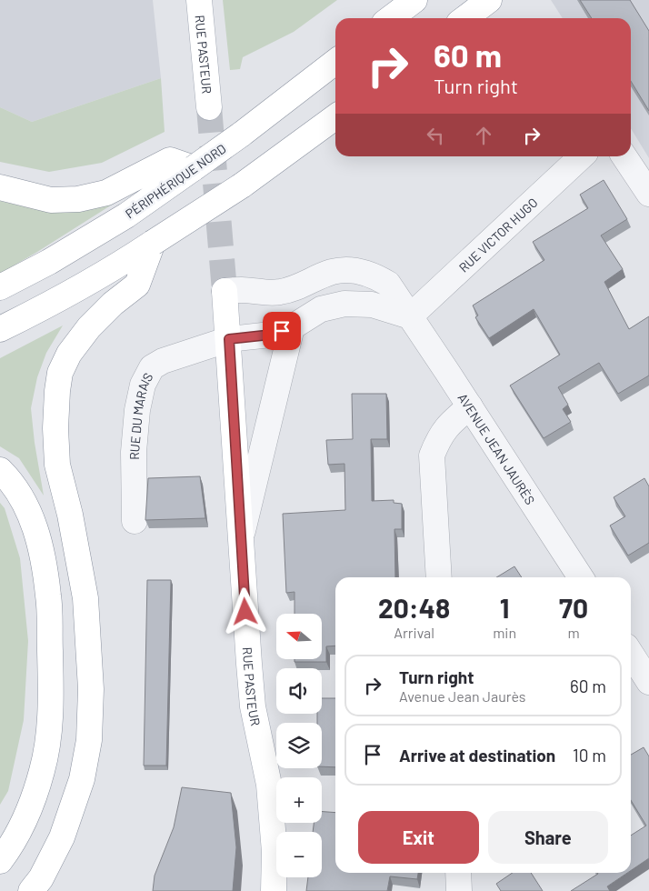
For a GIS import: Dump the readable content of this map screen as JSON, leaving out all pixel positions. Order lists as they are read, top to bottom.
{
  "streets": {
    "main road": ["RUE PASTEUR", "PÉRIPHÉRIQUE NORD"],
    "street": ["RUE VICTOR HUGO", "RUE DU MARAIS", "AVENUE JEAN JAURÈS"]
  },
  "crossings": [
    ["RUE PASTEUR", "RUE DU MARAIS"],
    ["RUE PASTEUR", "AVENUE JEAN JAURÈS"],
    ["RUE VICTOR HUGO", "AVENUE JEAN JAURÈS"]
  ],
  "north": "left",
  "page": {
    "turn": ["60 m", "Turn right"],
    "eta": [
      "20:48",
      "Arrival",
      "1",
      "min",
      "70",
      "m"
    ],
    "map_buttons": ["+", "−"],
    "list": [
      {
        "name": "Turn right",
        "note": "Avenue Jean Jaurès",
        "value": "60 m"
      },
      {
        "name": "Arrive at destination",
        "value": "10 m"
      }
    ],
    "buttons": ["Exit", "Share"]
  }
}
